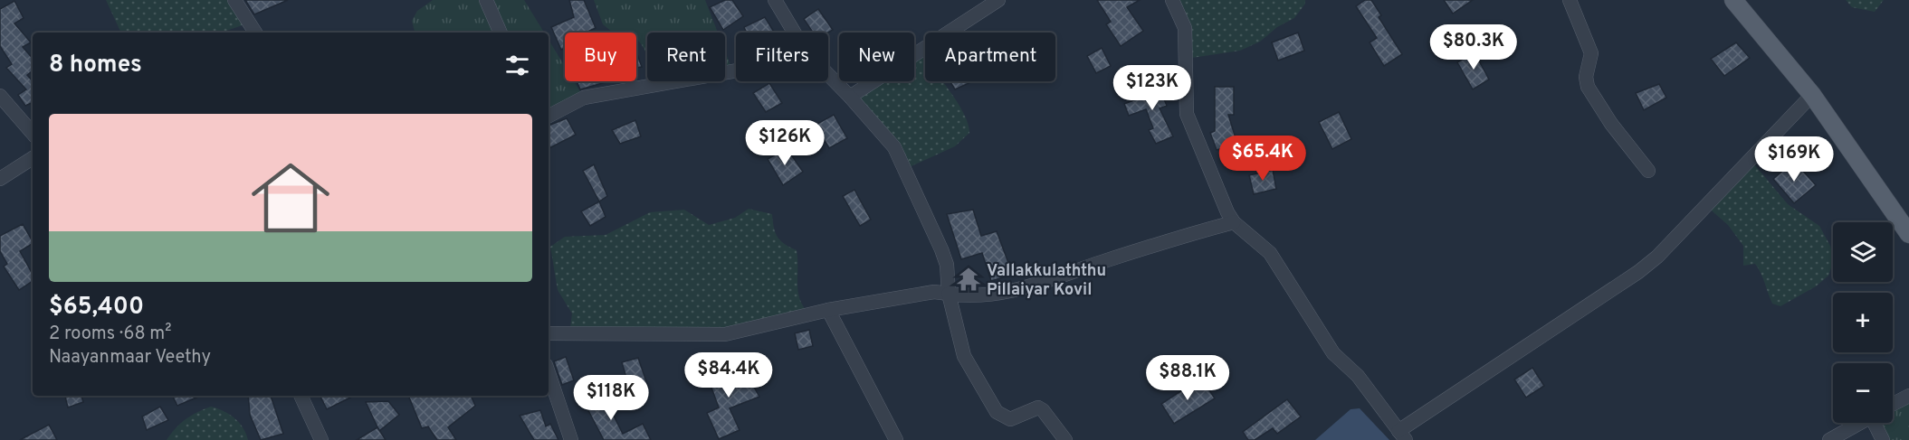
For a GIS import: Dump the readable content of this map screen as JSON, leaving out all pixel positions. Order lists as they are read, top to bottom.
{
  "places": {
    "temple": ["Vallakkulaththu Pillaiyar Kovil"]
  },
  "page": {
    "price": [
      "$80.3K",
      "$123K",
      "$126K",
      "$65.4K",
      "$169K",
      "$84.4K",
      "$88.1K",
      "$118K"
    ],
    "chip": [
      "Buy",
      "Rent",
      "Filters",
      "New",
      "Apartment"
    ],
    "heading": "8 homes",
    "list": [
      {
        "name": "$65,400",
        "note": "2 rooms · 68 m² · Naayanmaar Veethy"
      }
    ],
    "map_buttons": ["+", "−"]
  }
}
